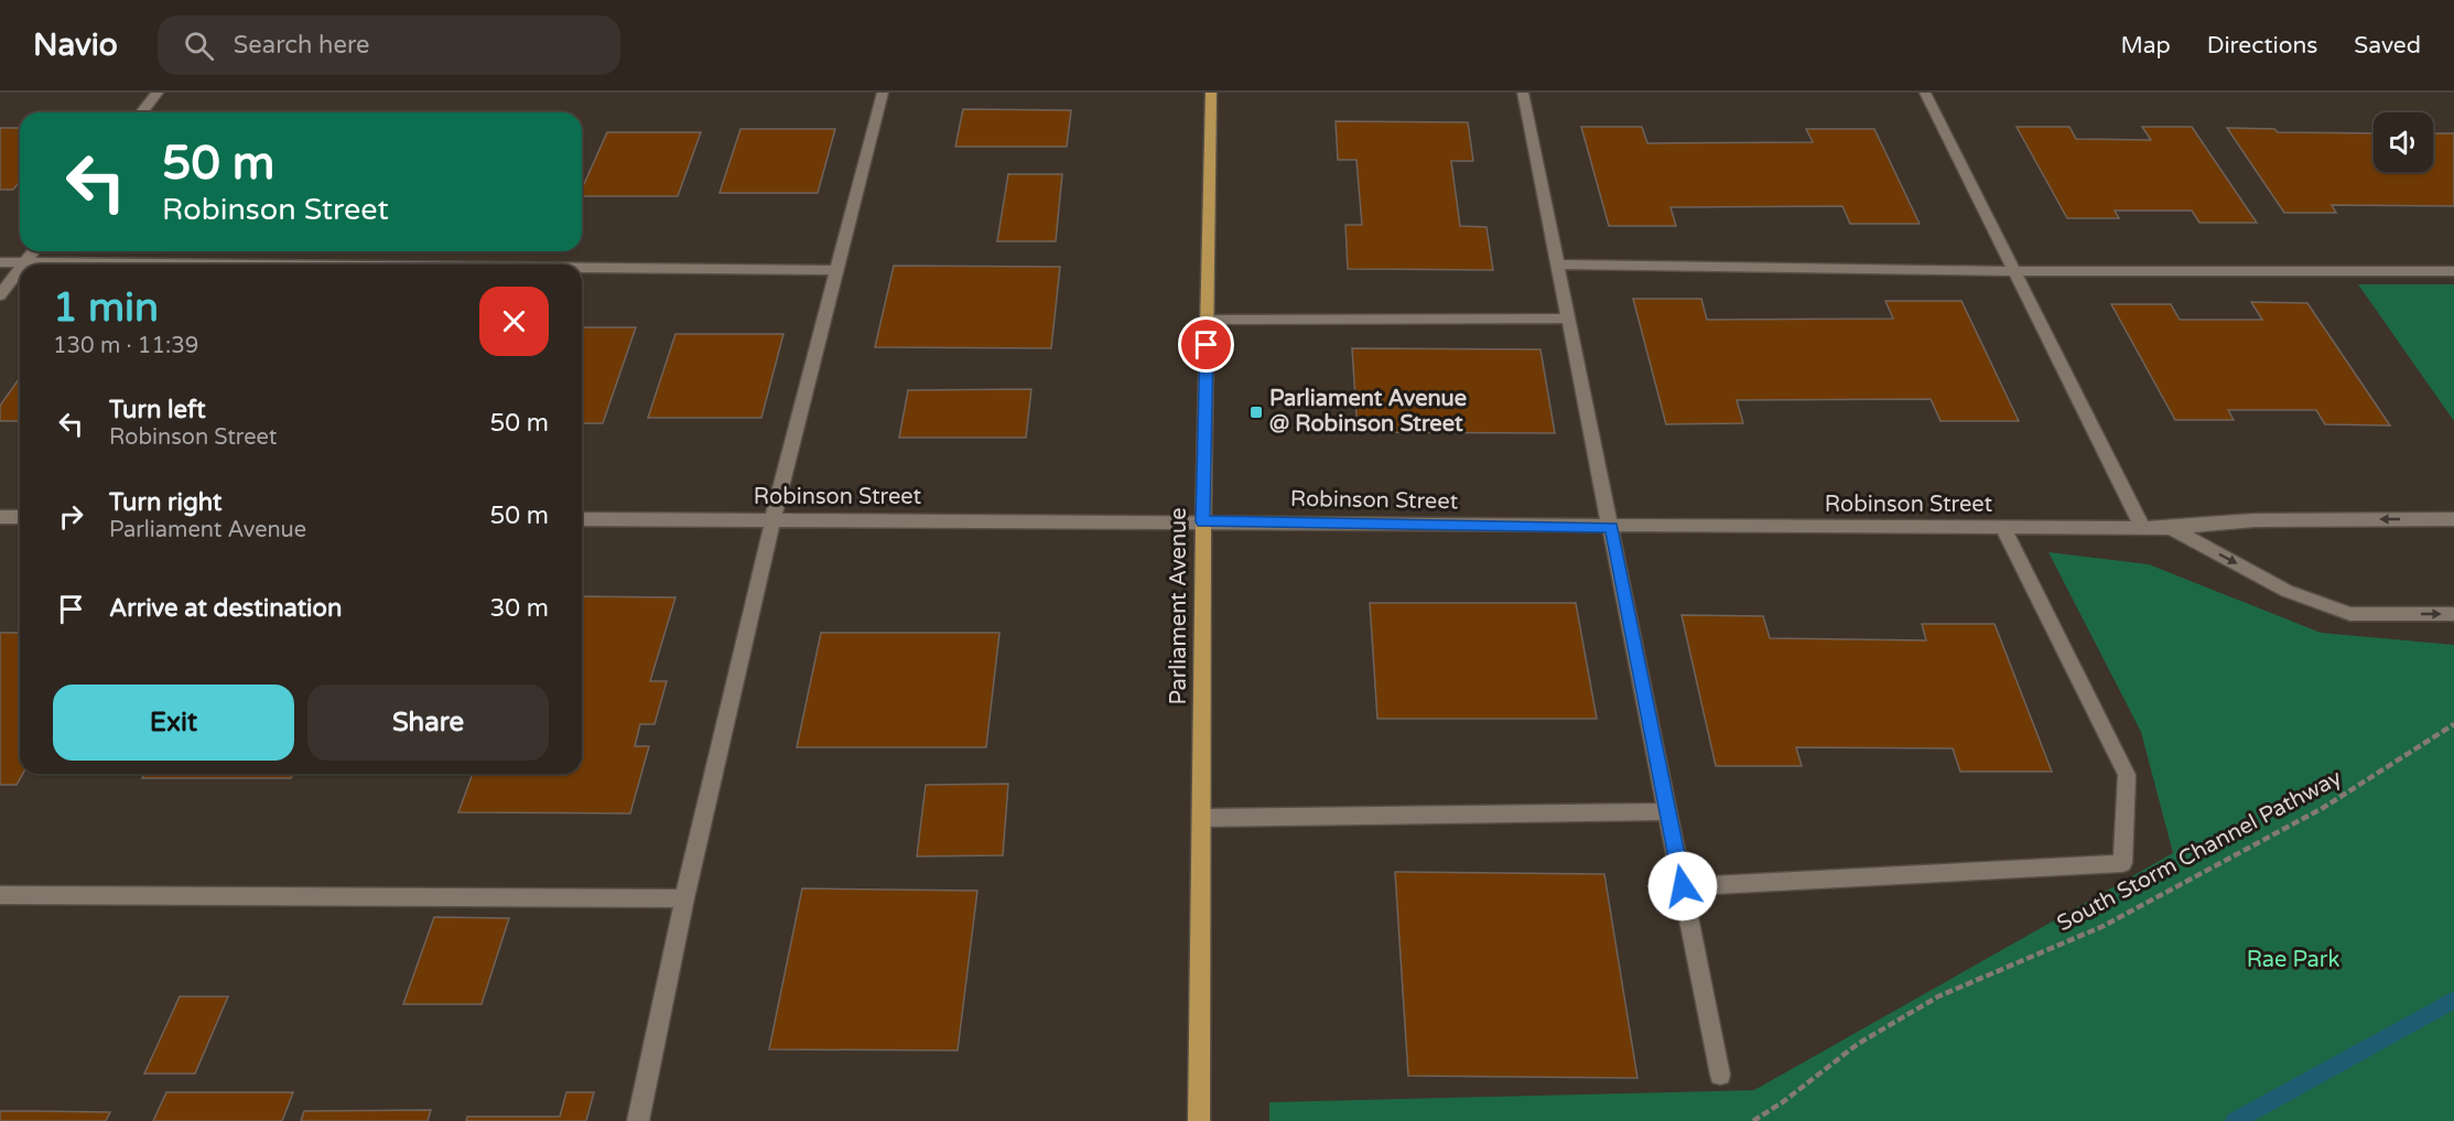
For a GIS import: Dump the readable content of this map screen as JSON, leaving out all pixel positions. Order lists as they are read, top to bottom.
{
  "streets": {
    "main road": ["Parliament Avenue"],
    "street": ["Robinson Street"],
    "path": ["South Storm Channel Pathway"]
  },
  "crossings": [
    ["Robinson Street", "Parliament Avenue"]
  ],
  "parks": ["Rae Park"],
  "places": {
    "transit": ["Parliament Avenue @ Robinson Street"]
  },
  "page": {
    "header": "Navio",
    "search": "Search here",
    "nav": ["Map", "Directions", "Saved"],
    "turn": ["50 m", "Robinson Street"],
    "heading": ["1 min", "130 m · 11:39"],
    "list": [
      {
        "name": "Turn left",
        "note": "Robinson Street",
        "value": "50 m"
      },
      {
        "name": "Turn right",
        "note": "Parliament Avenue",
        "value": "50 m"
      },
      {
        "name": "Arrive at destination",
        "value": "30 m"
      }
    ],
    "buttons": ["Exit", "Share"]
  }
}
